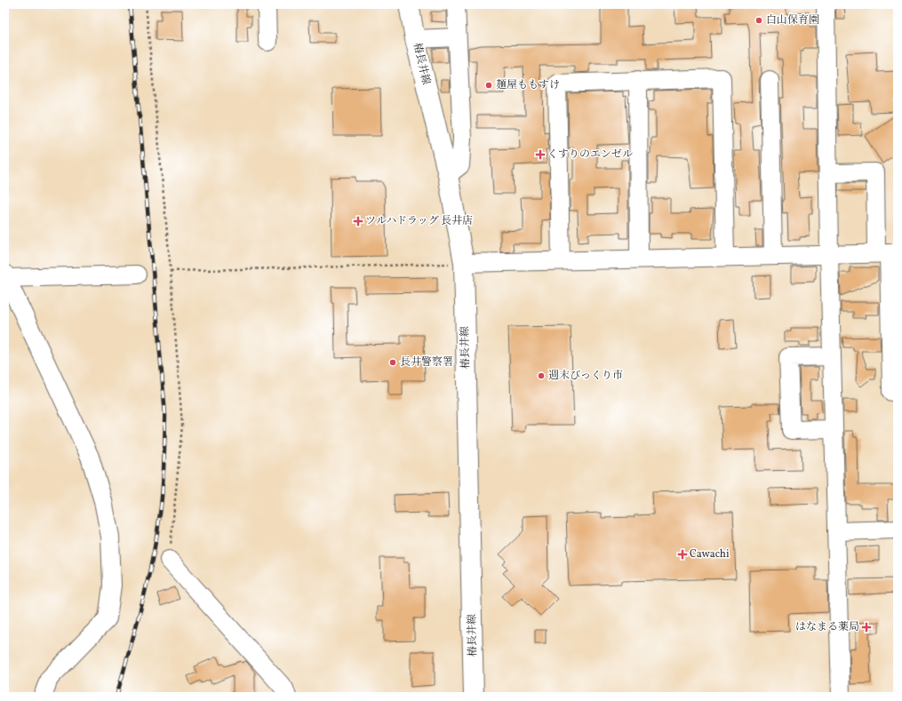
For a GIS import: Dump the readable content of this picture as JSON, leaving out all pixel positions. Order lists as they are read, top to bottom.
{
  "streets": {
    "main road": ["椿長井線"]
  },
  "places": {
    "other": [
      "白山保育園",
      "麺屋ももすけ",
      "長井警察署",
      "週末びっくり市"
    ],
    "health": [
      "くすりのエンゼル",
      "ツルハドラッグ 長井店",
      "Cawachi",
      "はなまる薬局"
    ]
  }
}
